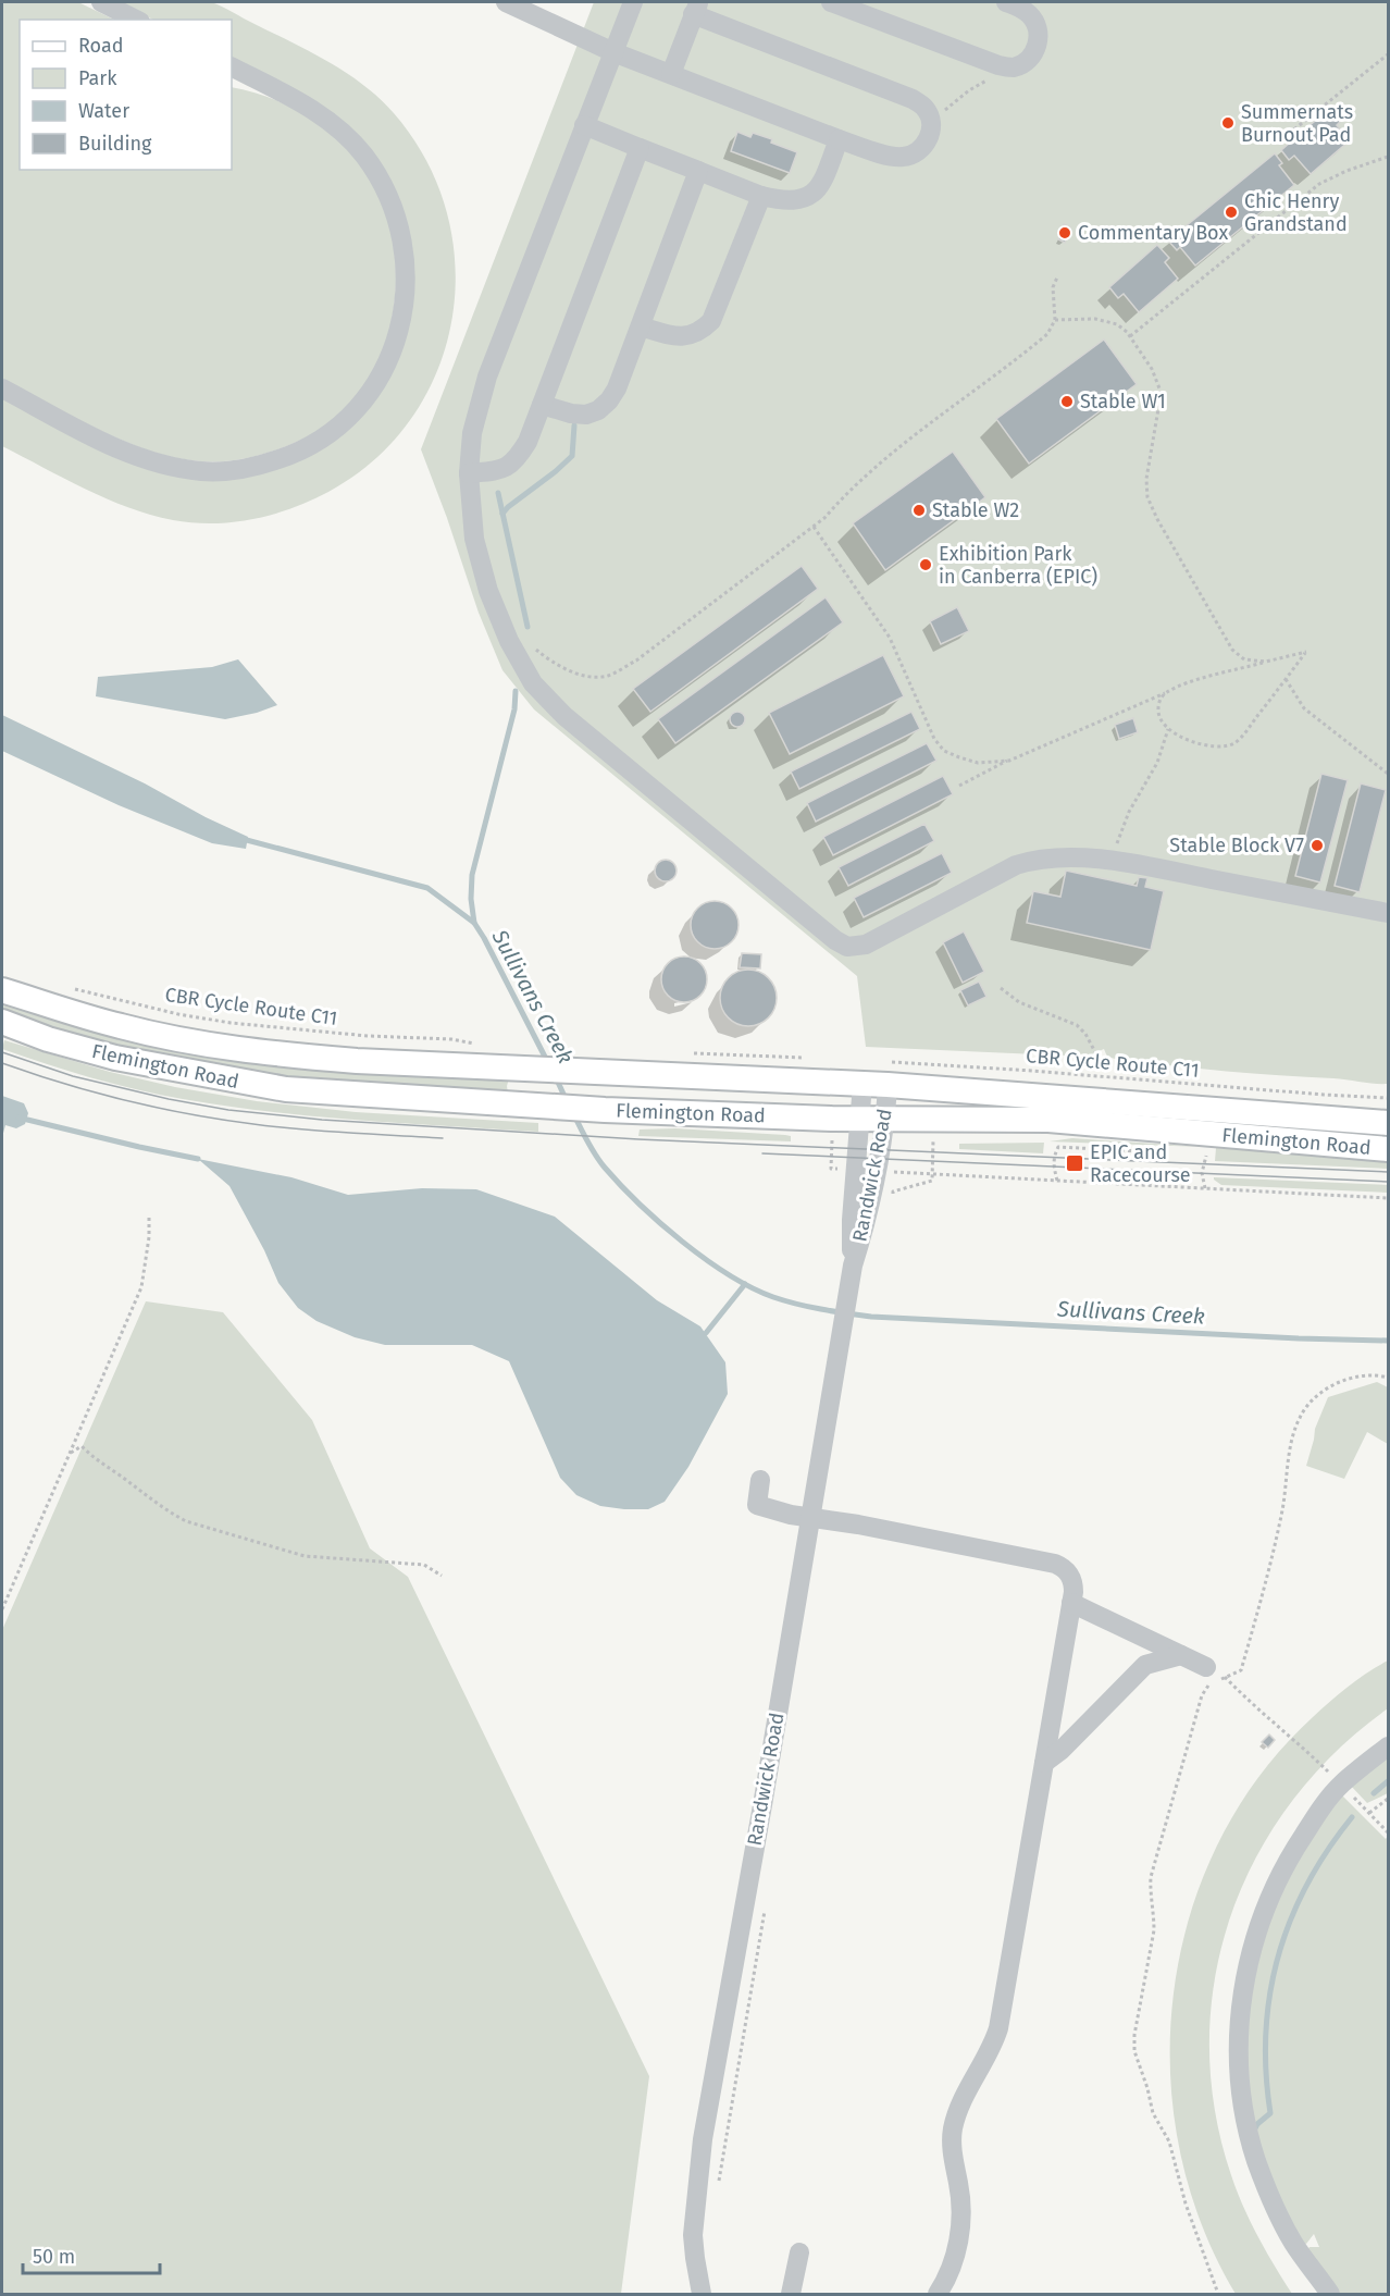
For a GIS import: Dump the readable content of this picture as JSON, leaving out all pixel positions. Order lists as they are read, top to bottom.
{
  "streets": {
    "main road": ["Flemington Road"],
    "street": ["Randwick Road"],
    "path": ["CBR Cycle Route C11"]
  },
  "crossings": [
    ["CBR Cycle Route C11", "Flemington Road"],
    ["CBR Cycle Route C11", "Randwick Road"],
    ["Flemington Road", "Randwick Road"]
  ],
  "water": ["Sullivans Creek"],
  "places": {
    "other": [
      "Summernats Burnout Pad",
      "Chic Henry Grandstand",
      "Commentary Box",
      "Stable W1",
      "Stable W2",
      "Exhibition Park in Canberra (EPIC)",
      "Stable Block V7"
    ],
    "transit": ["EPIC and Racecourse"]
  },
  "legend": [
    "Road",
    "Park",
    "Water",
    "Building"
  ],
  "scale_bar": "50 m"
}
